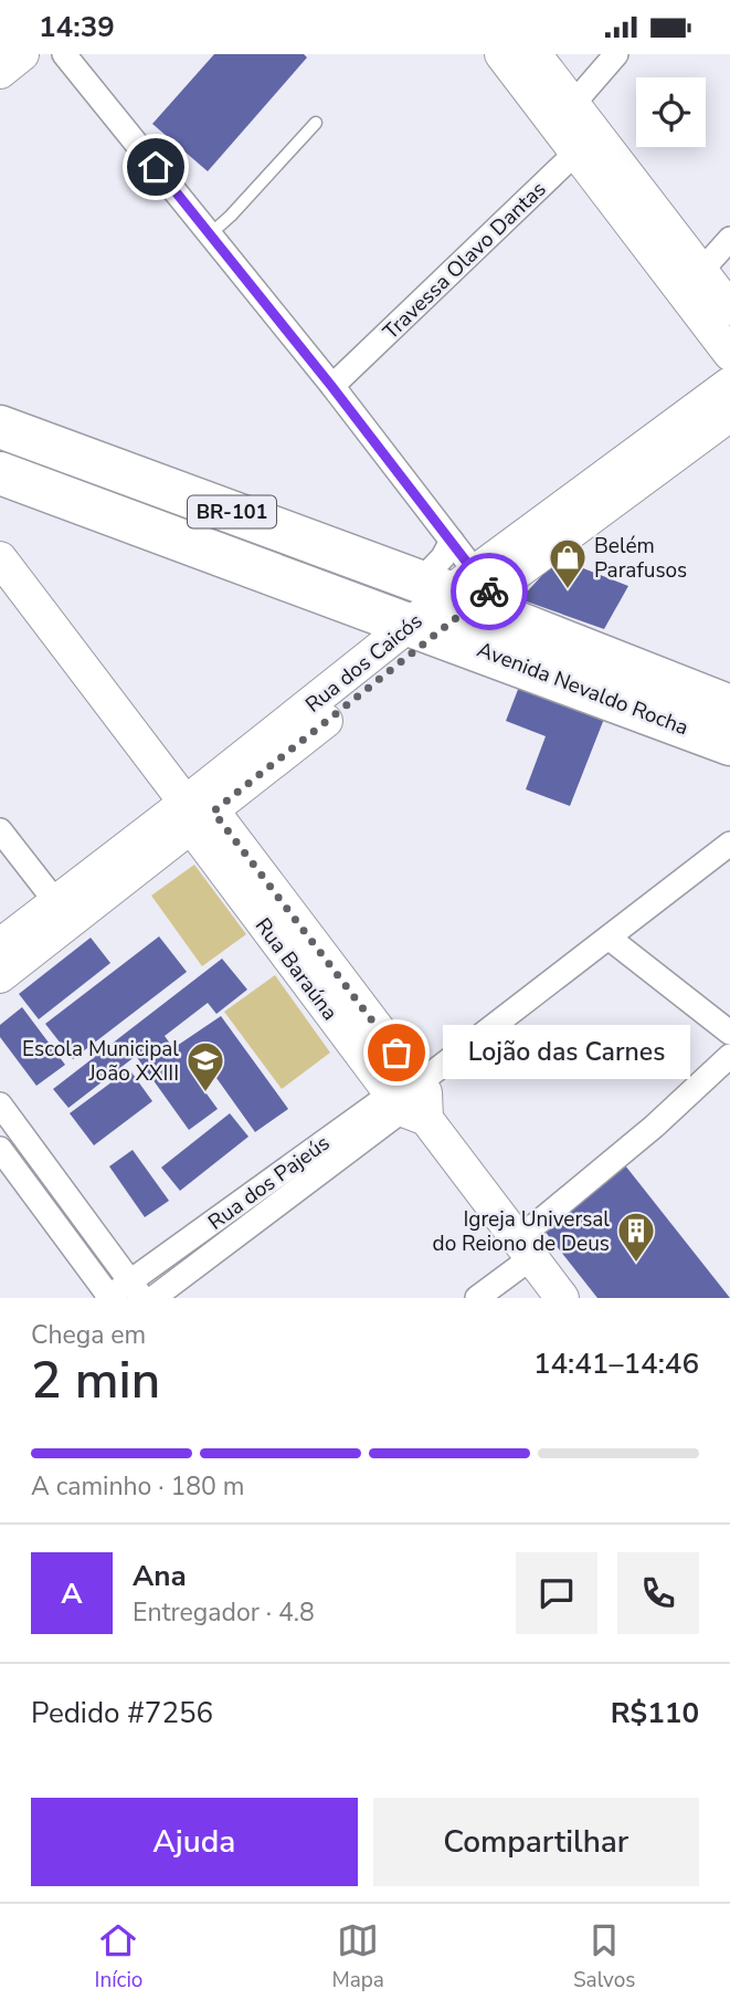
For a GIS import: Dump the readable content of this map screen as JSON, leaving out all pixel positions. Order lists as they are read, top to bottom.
{
  "streets": {
    "highway": ["BR-101", "Avenida Nevaldo Rocha"],
    "street": [
      "Travessa Olavo Dantas",
      "Rua dos Caicós",
      "Rua Baraúna",
      "Rua dos Pajeús"
    ]
  },
  "crossings": [
    ["Rua dos Caicós", "Avenida Nevaldo Rocha"],
    ["Rua dos Caicós", "Rua Baraúna"],
    ["Rua Baraúna", "Rua dos Pajeús"]
  ],
  "places": {
    "shop": ["Belém Parafusos"],
    "other": ["Lojão das Carnes"],
    "school or university": ["Escola Municipal João XXIII"],
    "building": ["Igreja Universal do Reiono de Deus"]
  },
  "page": {
    "status": "14:39",
    "bubble": "Lojão das Carnes",
    "heading": ["2 min", "Chega em", "14:41–14:46"],
    "panel": [
      "Ana",
      "Entregador · 4.8",
      "Pedido #7256",
      "R$110"
    ],
    "bar": "A caminho · 180 m",
    "round": "A",
    "buttons": ["Ajuda", "Compartilhar"],
    "tabs": ["Início", "Mapa", "Salvos"]
  }
}
